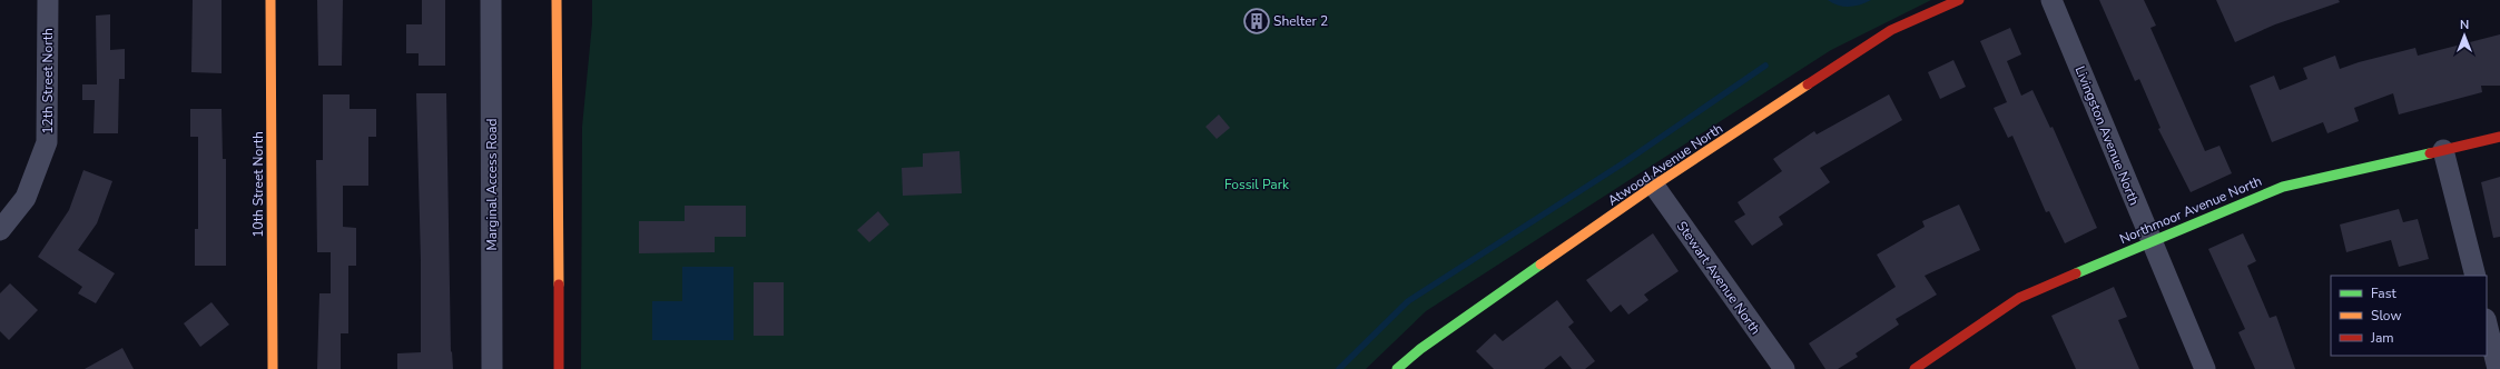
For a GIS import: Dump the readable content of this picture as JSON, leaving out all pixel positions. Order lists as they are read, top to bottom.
{
  "streets": {
    "street": [
      "12th Street North",
      "Livingston Avenue North",
      "Atwood Avenue North",
      "10th Street North",
      "Marginal Access Road",
      "Northmoor Avenue North",
      "Stewart Avenue North"
    ]
  },
  "crossings": [
    ["Livingston Avenue North", "Northmoor Avenue North"],
    ["Atwood Avenue North", "Stewart Avenue North"]
  ],
  "parks": ["Fossil Park"],
  "places": {
    "building": ["Shelter 2"]
  },
  "legend": ["Fast", "Slow", "Jam"],
  "north": "top"
}
